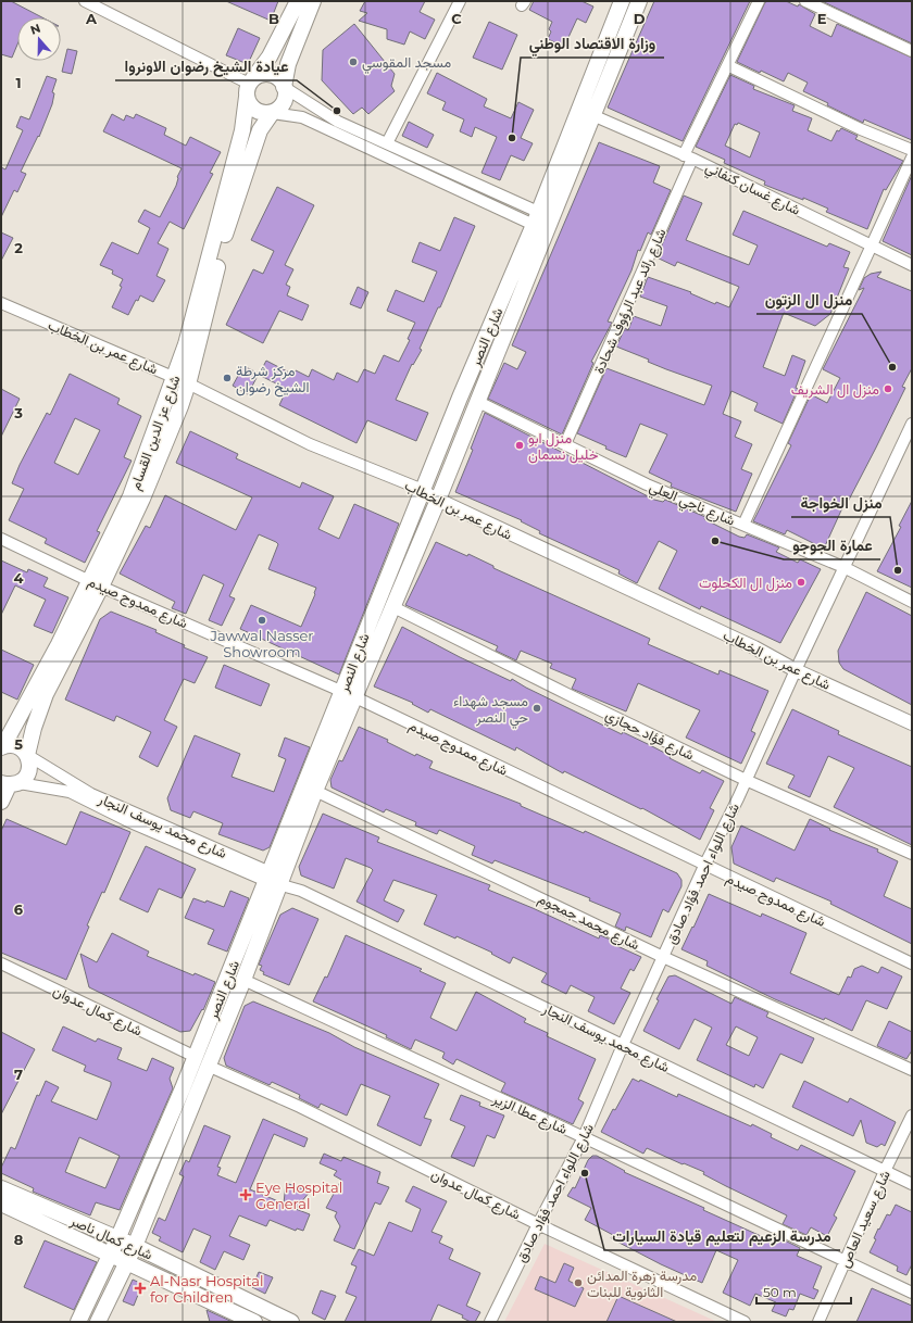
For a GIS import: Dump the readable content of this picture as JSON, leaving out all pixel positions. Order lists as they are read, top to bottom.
{
  "streets": {
    "main road": ["شارع النصر", "شارع عز الدين القسام", "شارع كمال ناصر"],
    "street": [
      "شارع غسان كنفاني",
      "شارع رائد عبد الرؤوف شحادة",
      "شارع عمر بن الخطاب",
      "شارع ناجي العلي",
      "شارع ممدوح صيدم",
      "شارع فؤاد حجازي",
      "شارع محمد يوسف النجار",
      "شارع اللواء احمد فؤاد صادق",
      "شارع محمد جمجوم",
      "شارع كمال عدوان",
      "شارع عطا الزير",
      "شارع سعيد العاص"
    ]
  },
  "crossings": [
    ["شارع غسان كنفاني", "شارع رائد عبد الرؤوف شحادة"],
    ["شارع غسان كنفاني", "شارع النصر"],
    ["شارع رائد عبد الرؤوف شحادة", "شارع ناجي العلي"],
    ["شارع النصر", "شارع عمر بن الخطاب"],
    ["شارع النصر", "شارع ناجي العلي"],
    ["شارع النصر", "شارع ممدوح صيدم"],
    ["شارع النصر", "شارع فؤاد حجازي"],
    ["شارع النصر", "شارع محمد يوسف النجار"],
    ["شارع النصر", "شارع محمد جمجوم"],
    ["شارع النصر", "شارع كمال عدوان"],
    ["شارع النصر", "شارع عطا الزير"],
    ["شارع النصر", "شارع كمال ناصر"],
    ["شارع عمر بن الخطاب", "شارع عز الدين القسام"],
    ["شارع عمر بن الخطاب", "شارع اللواء احمد فؤاد صادق"],
    ["شارع عز الدين القسام", "شارع ممدوح صيدم"],
    ["شارع عز الدين القسام", "شارع محمد يوسف النجار"],
    ["شارع ناجي العلي", "شارع اللواء احمد فؤاد صادق"],
    ["شارع ممدوح صيدم", "شارع اللواء احمد فؤاد صادق"],
    ["شارع فؤاد حجازي", "شارع اللواء احمد فؤاد صادق"],
    ["شارع محمد يوسف النجار", "شارع اللواء احمد فؤاد صادق"],
    ["شارع محمد يوسف النجار", "شارع سعيد العاص"],
    ["شارع اللواء احمد فؤاد صادق", "شارع محمد جمجوم"],
    ["شارع اللواء احمد فؤاد صادق", "شارع كمال عدوان"],
    ["شارع اللواء احمد فؤاد صادق", "شارع عطا الزير"],
    ["شارع عطا الزير", "شارع سعيد العاص"]
  ],
  "places": {
    "other": [
      "مسجد المقوسي",
      "عيادة الشيخ رضوان الاونروا",
      "وزارة الاقتصاد الوطني",
      "منزل ال الزتون",
      "مركز شرطة الشيخ رضوان",
      "منزل ال الشريف",
      "منزل ابو خليل نسمان",
      "عمارة الجوجو",
      "منزل الخواجة",
      "منزل ال الكحلوت",
      "Jawwal Nasser Showroom",
      "مسجد شهداء حي النصر",
      "مدرسة الزعيم لتعليم قيادة السيارات",
      "مدرسة زهرة المدائن الثانوية للبنات"
    ],
    "health": ["Eye Hospital General", "Al-Nasr Hospital for Children"]
  },
  "scale_bar": "50 m",
  "north": "top",
  "grid": {
    "columns": [
      "A",
      "B",
      "C",
      "D",
      "E"
    ],
    "rows": [
      "1",
      "2",
      "3",
      "4",
      "5",
      "6",
      "7",
      "8"
    ]
  }
}
